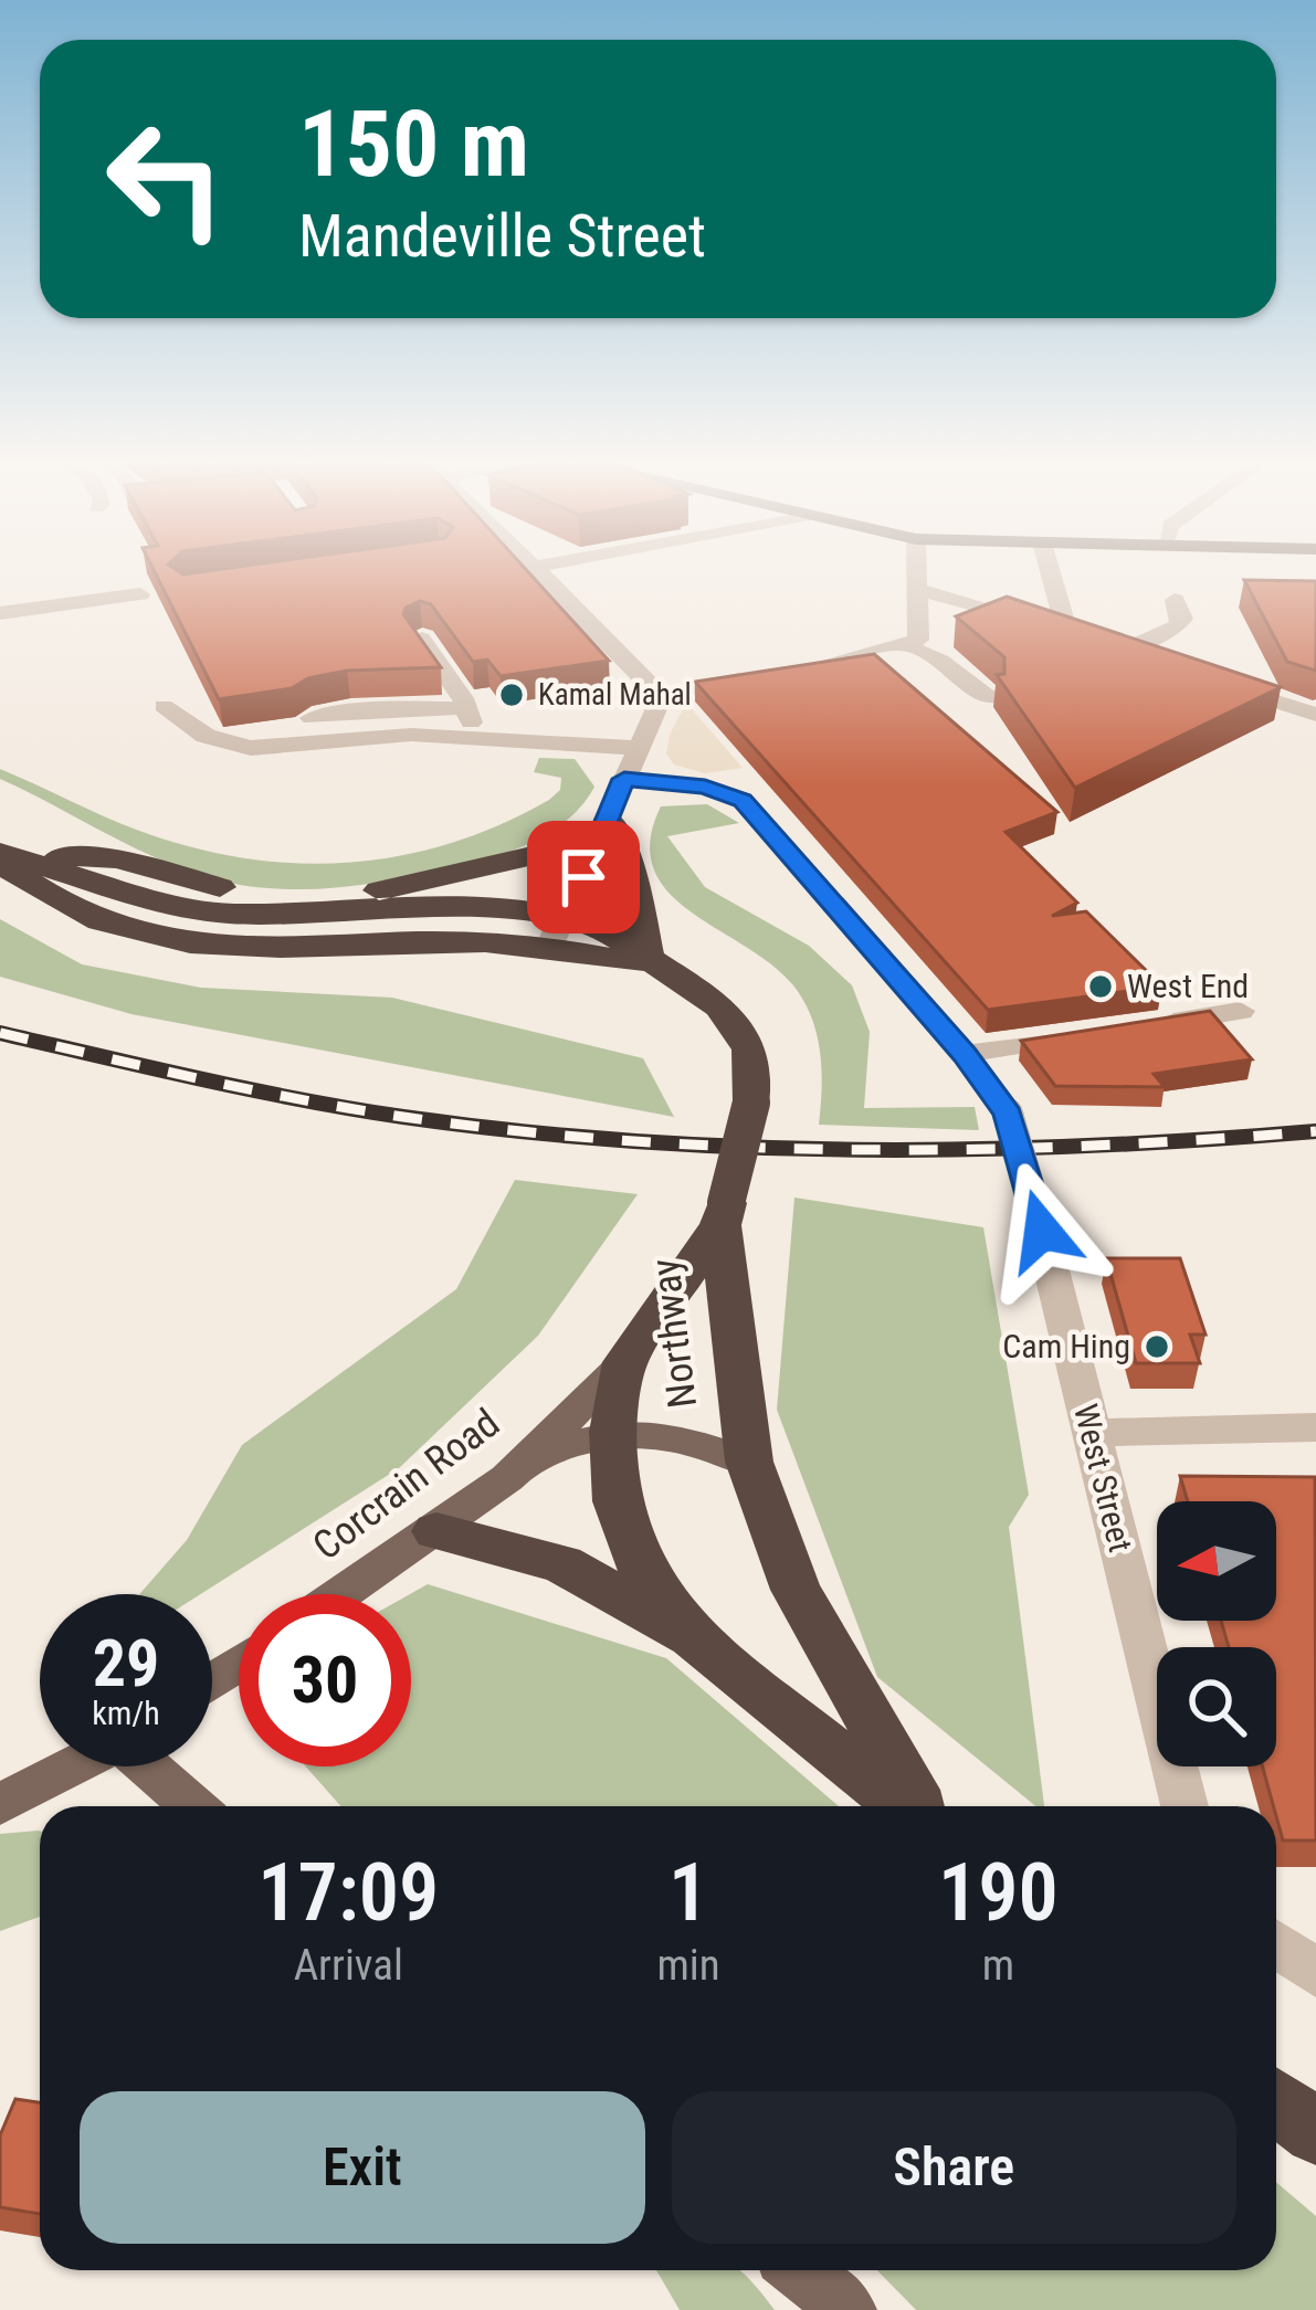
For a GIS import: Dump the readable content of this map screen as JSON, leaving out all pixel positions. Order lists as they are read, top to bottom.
{
  "streets": {
    "highway": ["Northway"],
    "main road": ["Corcrain Road"],
    "street": ["West Street"]
  },
  "crossings": [
    ["Northway", "Corcrain Road"]
  ],
  "places": ["Kamal Mahal", "West End", "Cam Hing"],
  "north": "left",
  "page": {
    "turn": ["150 m", "Mandeville Street"],
    "speed": "29 km/h",
    "limit": "30",
    "eta": [
      "17:09",
      "Arrival",
      "1",
      "min",
      "190",
      "m"
    ],
    "buttons": ["Exit", "Share"]
  }
}
